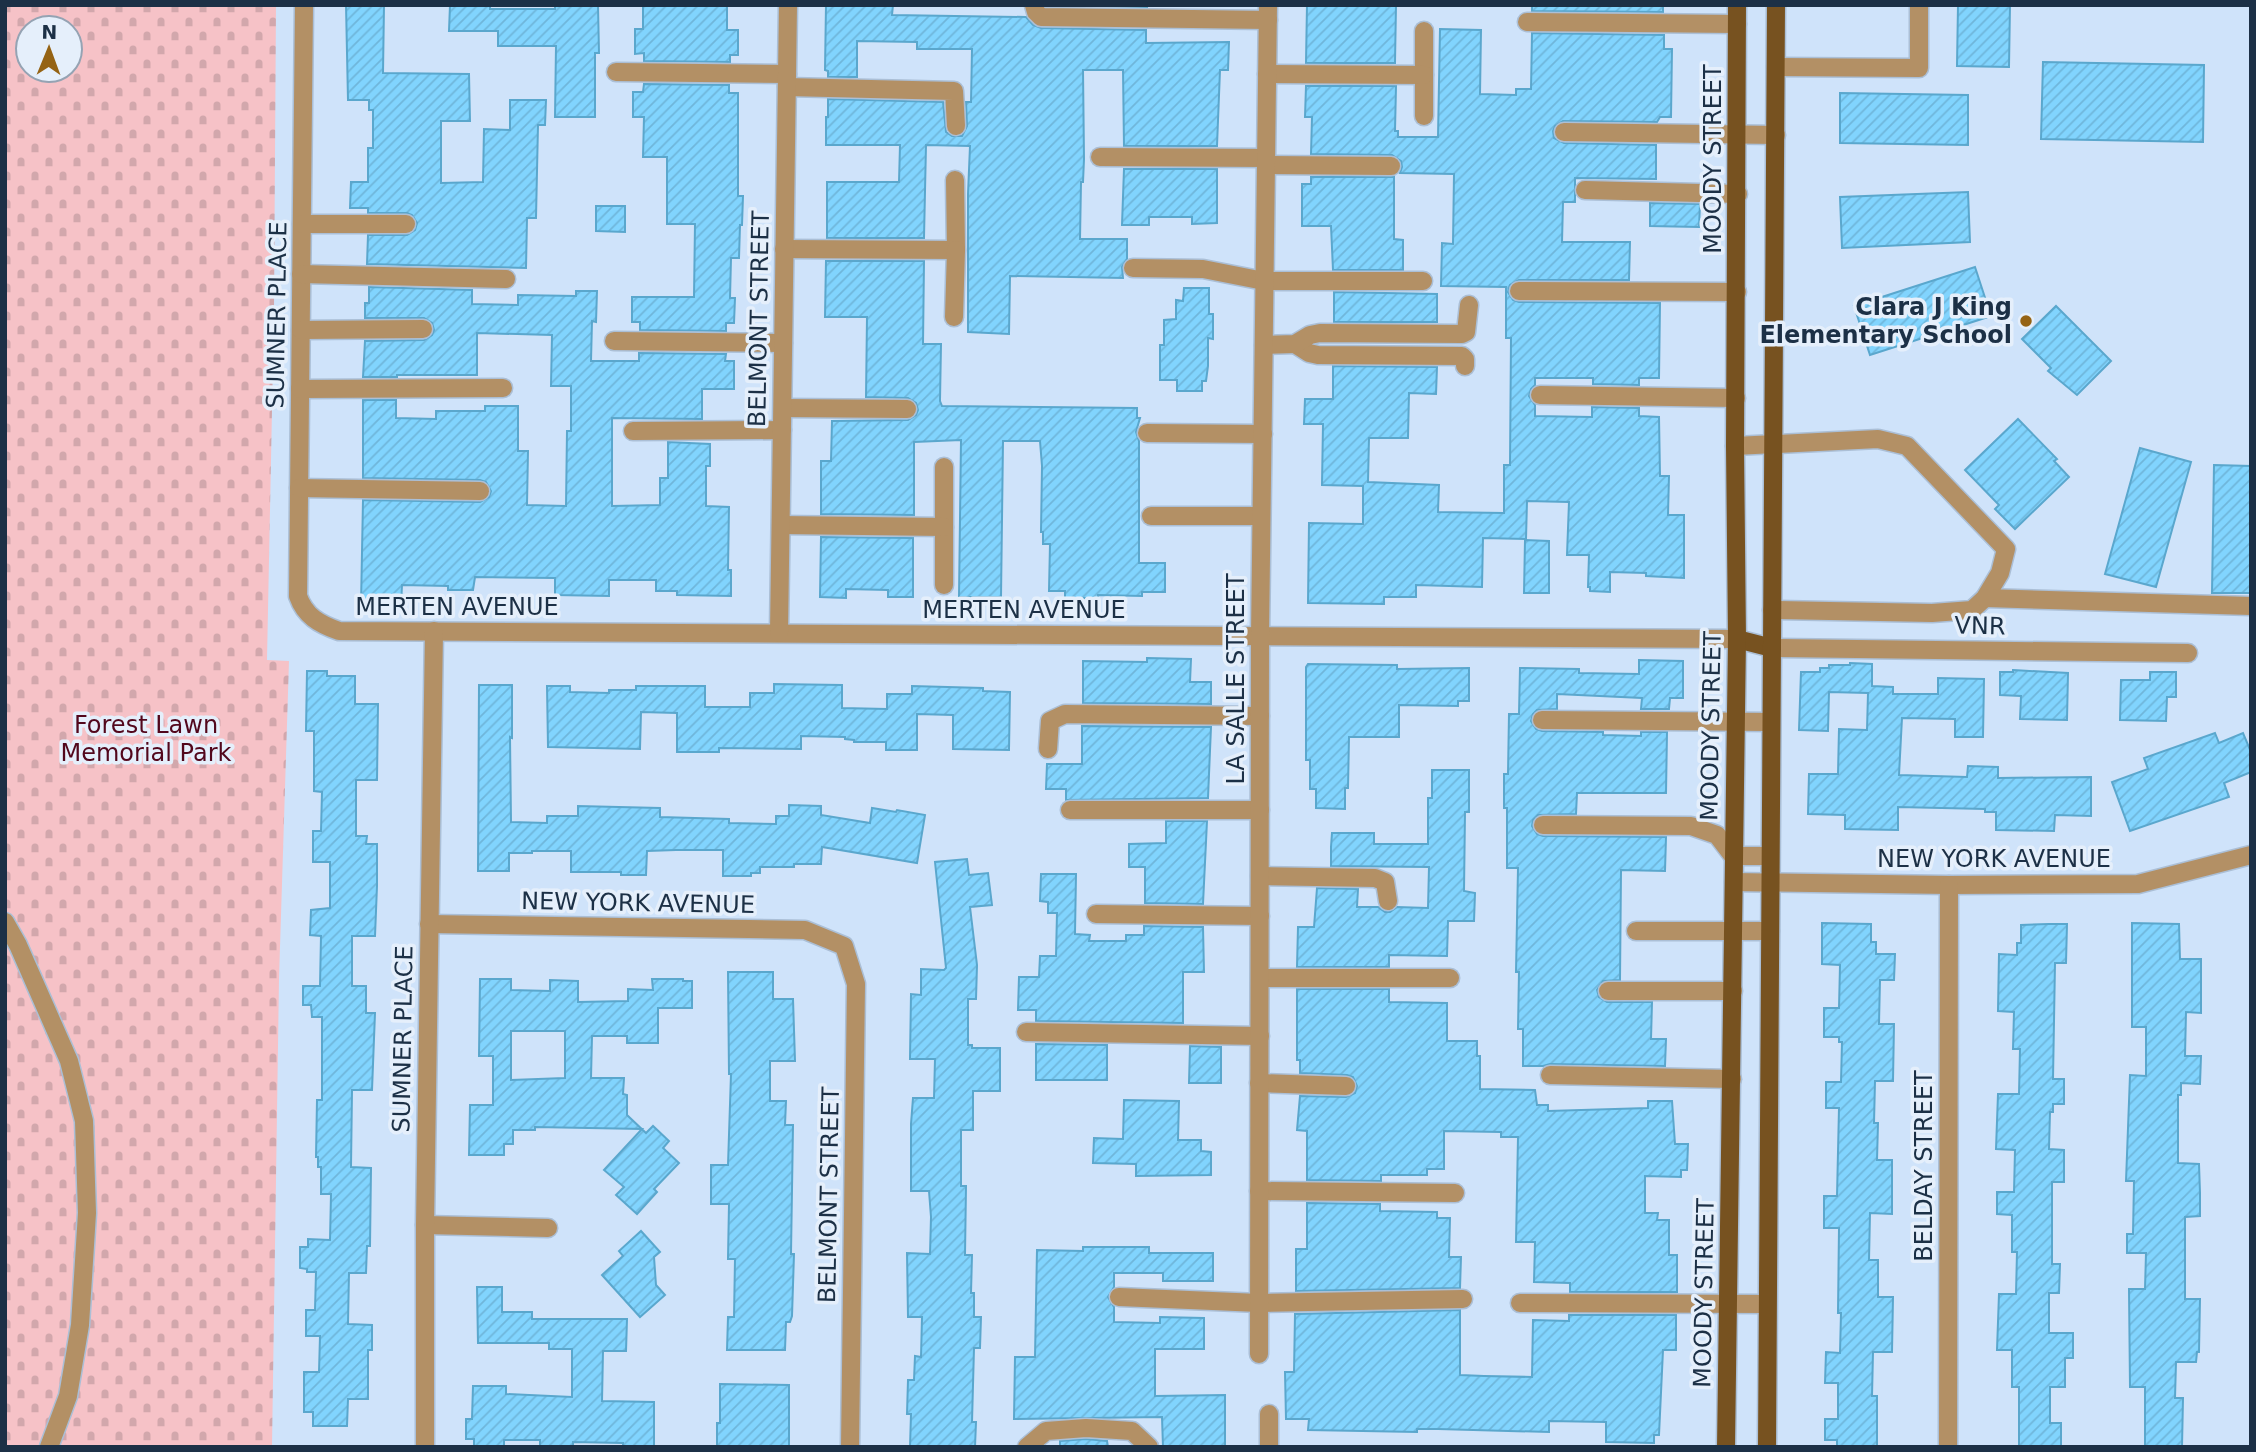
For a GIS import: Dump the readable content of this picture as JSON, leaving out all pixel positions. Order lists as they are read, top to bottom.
{
  "streets": {
    "main road": ["MOODY STREET"],
    "street": [
      "SUMNER PLACE",
      "BELMONT STREET",
      "MERTEN AVENUE",
      "VNR",
      "LA SALLE STREET",
      "NEW YORK AVENUE",
      "BELDAY STREET"
    ]
  },
  "crossings": [
    ["MOODY STREET", "MERTEN AVENUE"],
    ["MOODY STREET", "NEW YORK AVENUE"],
    ["SUMNER PLACE", "MERTEN AVENUE"],
    ["SUMNER PLACE", "NEW YORK AVENUE"],
    ["BELMONT STREET", "MERTEN AVENUE"],
    ["BELMONT STREET", "NEW YORK AVENUE"],
    ["MERTEN AVENUE", "LA SALLE STREET"],
    ["NEW YORK AVENUE", "BELDAY STREET"]
  ],
  "parks": ["Forest Lawn Memorial Park"],
  "places": ["Clara J King Elementary School"],
  "north": "top"
}
